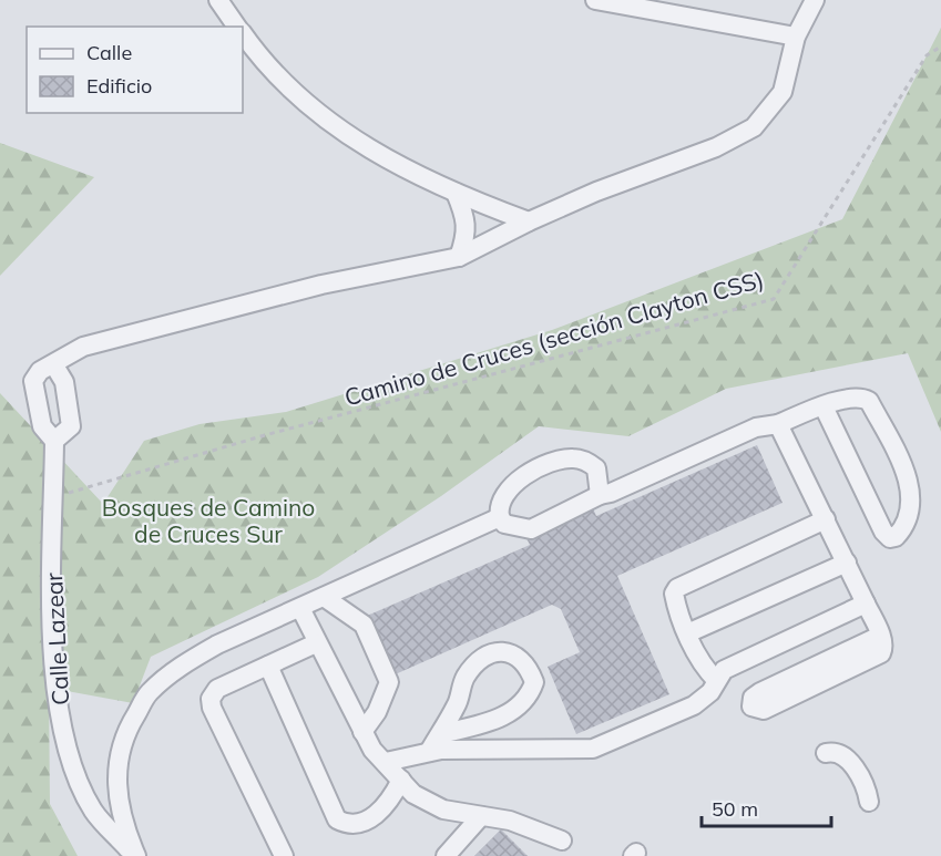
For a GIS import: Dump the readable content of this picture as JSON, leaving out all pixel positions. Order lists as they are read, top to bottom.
{
  "streets": {
    "street": ["Calle Lazear"],
    "path": ["Camino de Cruces (sección Clayton CSS)"]
  },
  "crossings": [
    ["Camino de Cruces (sección Clayton CSS)", "Calle Lazear"]
  ],
  "parks": ["Bosques de Camino de Cruces Sur"],
  "legend": ["Calle", "Edificio"],
  "scale_bar": "50 m"
}
